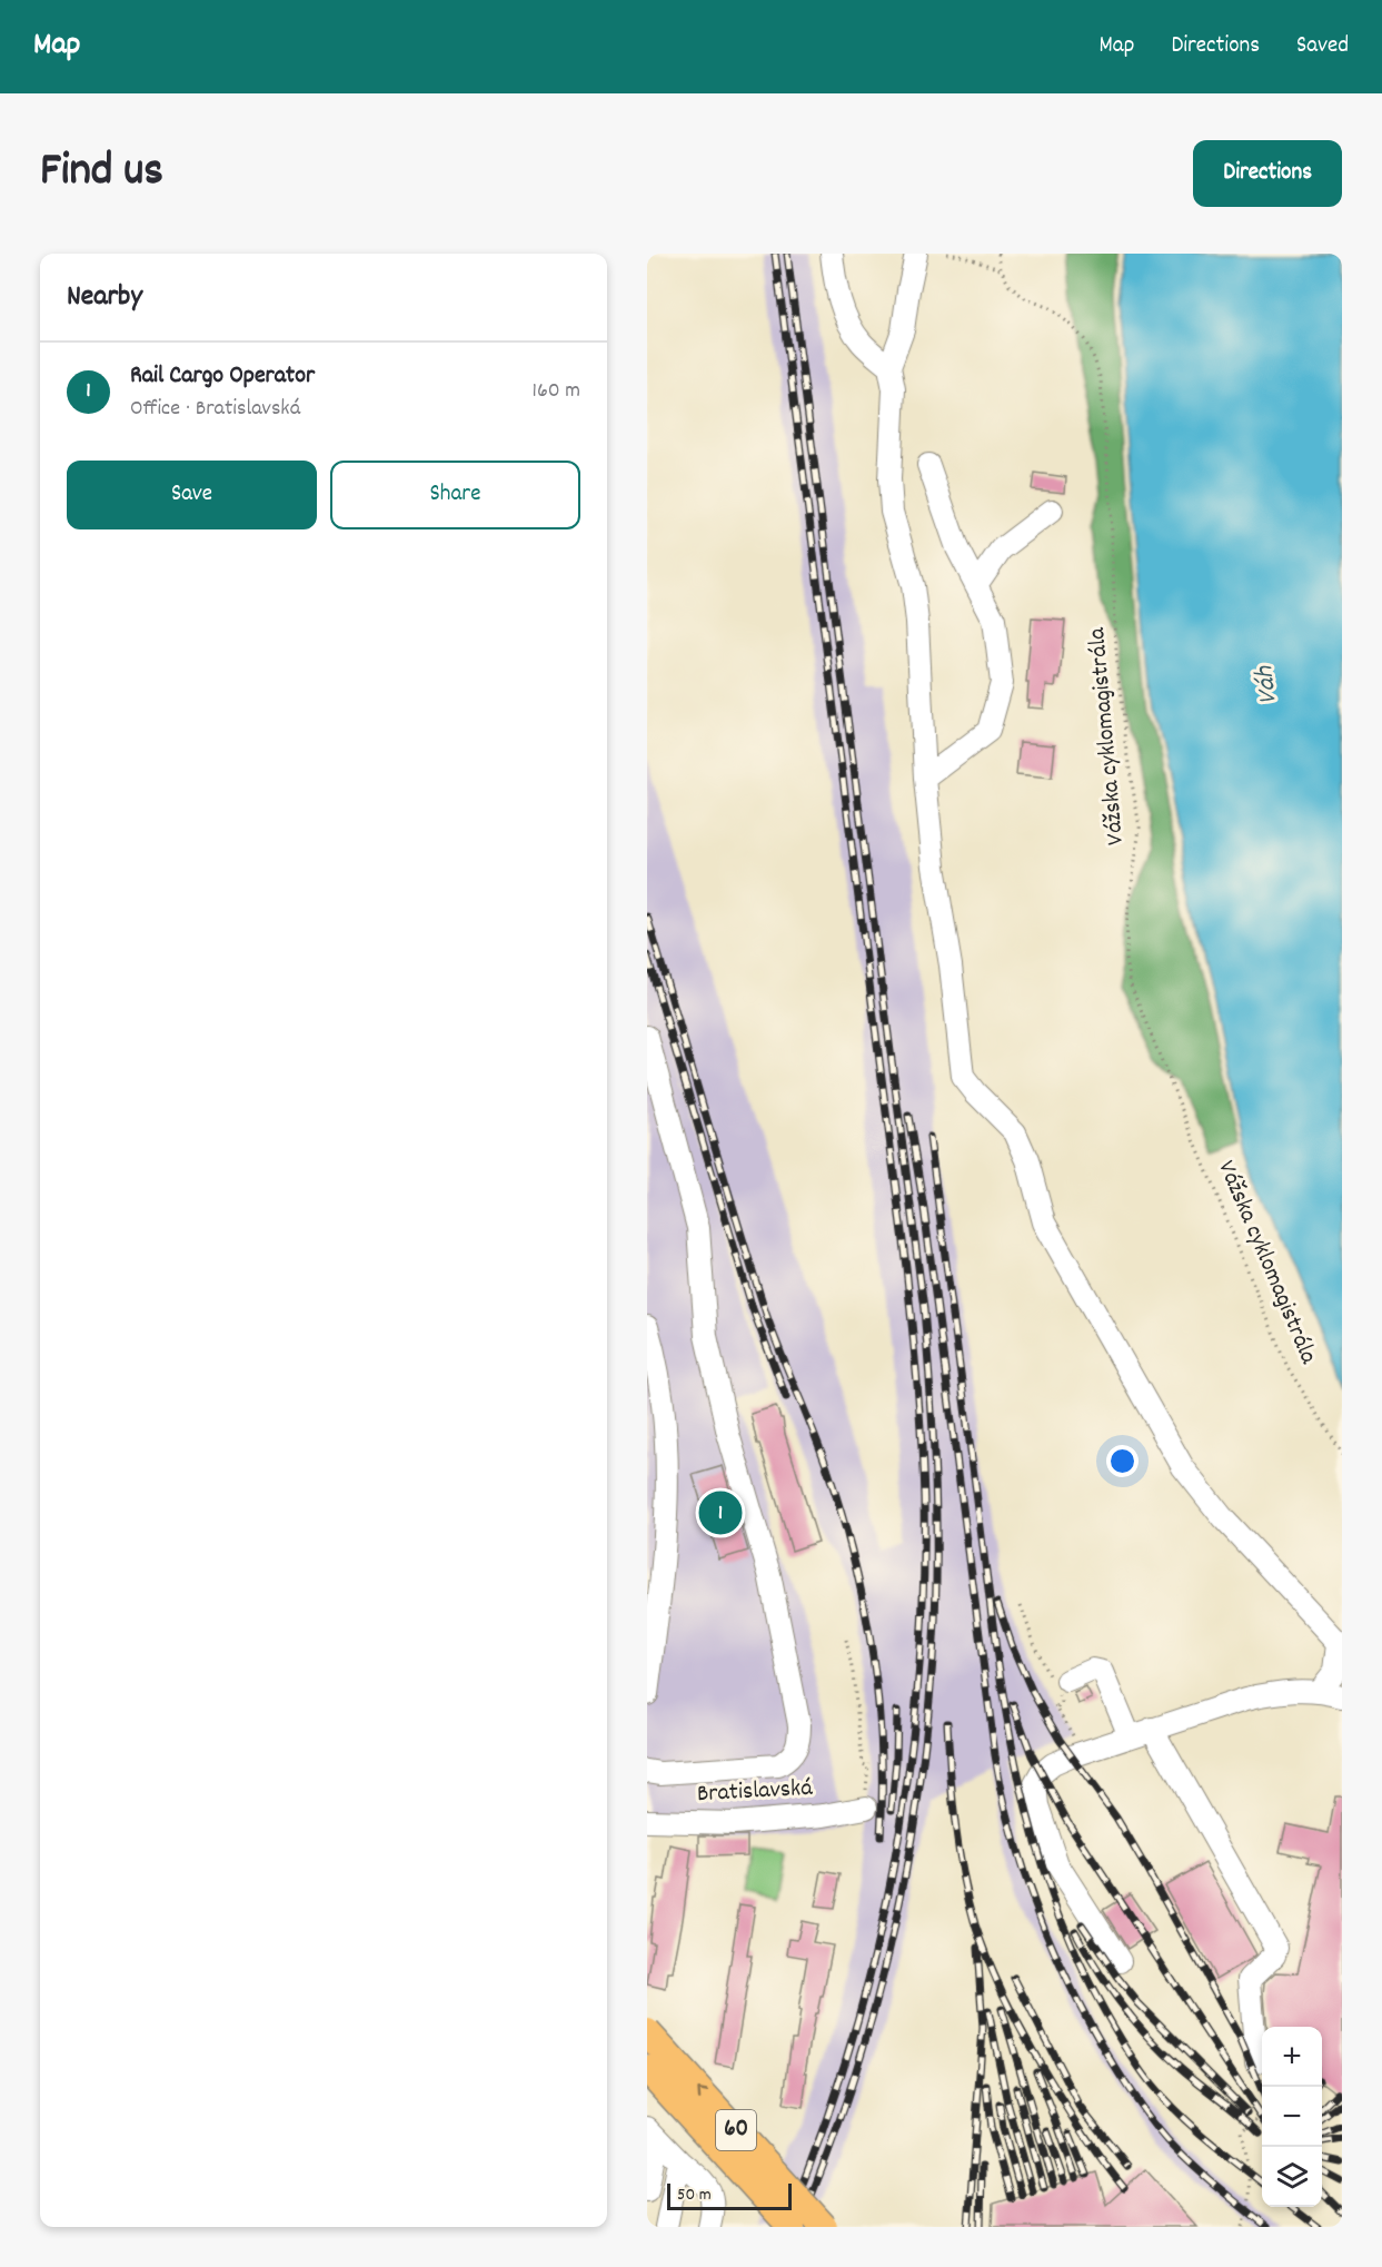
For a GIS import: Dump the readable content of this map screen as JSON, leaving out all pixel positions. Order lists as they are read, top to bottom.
{
  "streets": {
    "main road": ["60"],
    "street": ["Bratislavská"],
    "path": ["Vážska cyklomagistrála"]
  },
  "water": ["Váh"],
  "scale_bar": "50 m",
  "page": {
    "header": "Map",
    "nav": ["Map", "Directions", "Saved"],
    "title": "Find us",
    "buttons": [
      "Directions",
      ["Save", "Share"]
    ],
    "heading": "Nearby",
    "list": [
      {
        "mark": "1",
        "name": "Rail Cargo Operator",
        "note": "Office · Bratislavská",
        "value": "160 m"
      }
    ],
    "pins": "1",
    "map_buttons": ["+", "−"],
    "scale": "50 m"
  }
}
